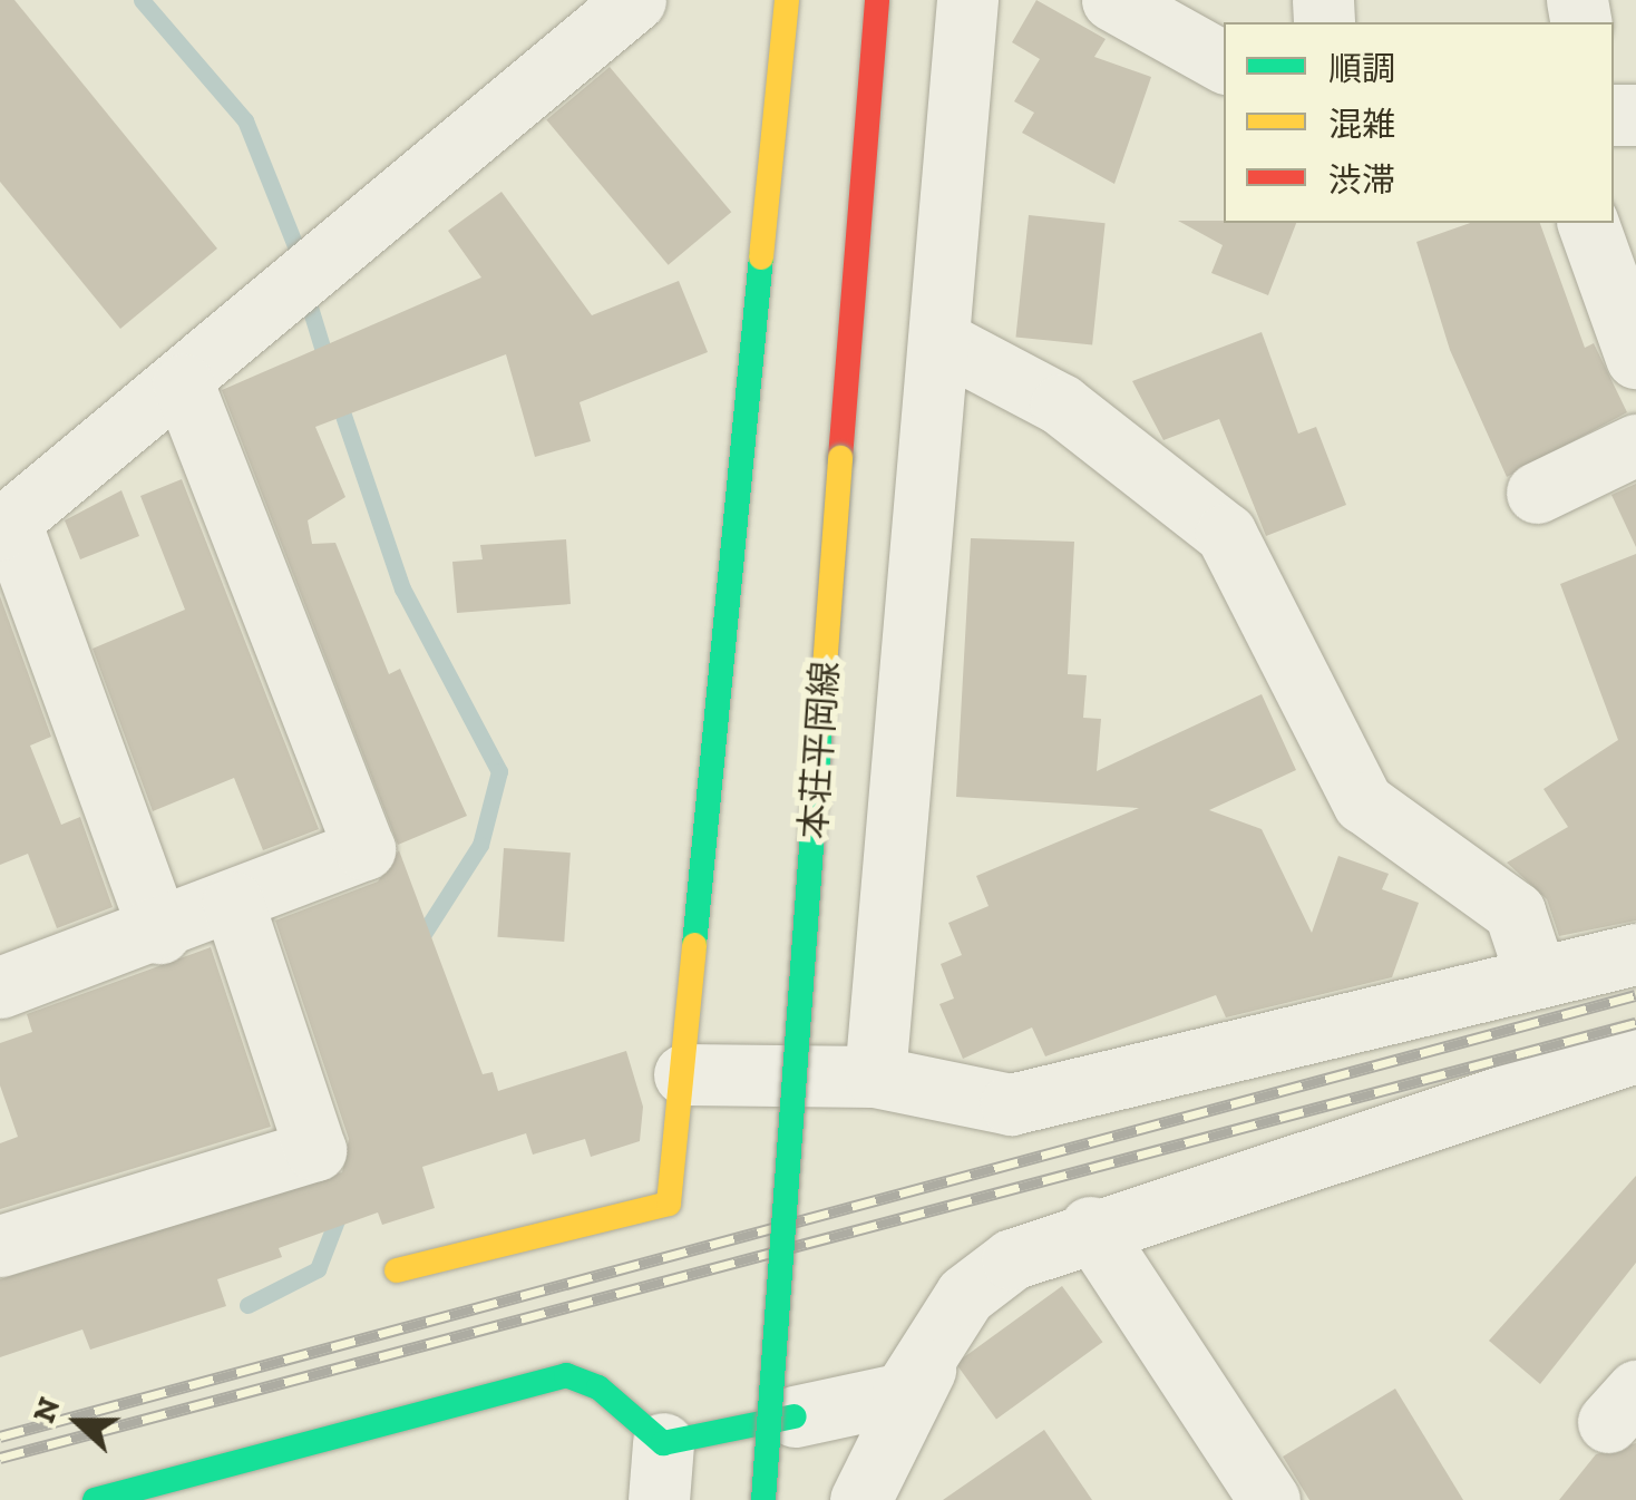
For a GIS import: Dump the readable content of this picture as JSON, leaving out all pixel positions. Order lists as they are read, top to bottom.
{
  "streets": {
    "street": ["本荘平岡線"]
  },
  "legend": ["順調", "混雑", "渋滞"],
  "north": "left"
}
